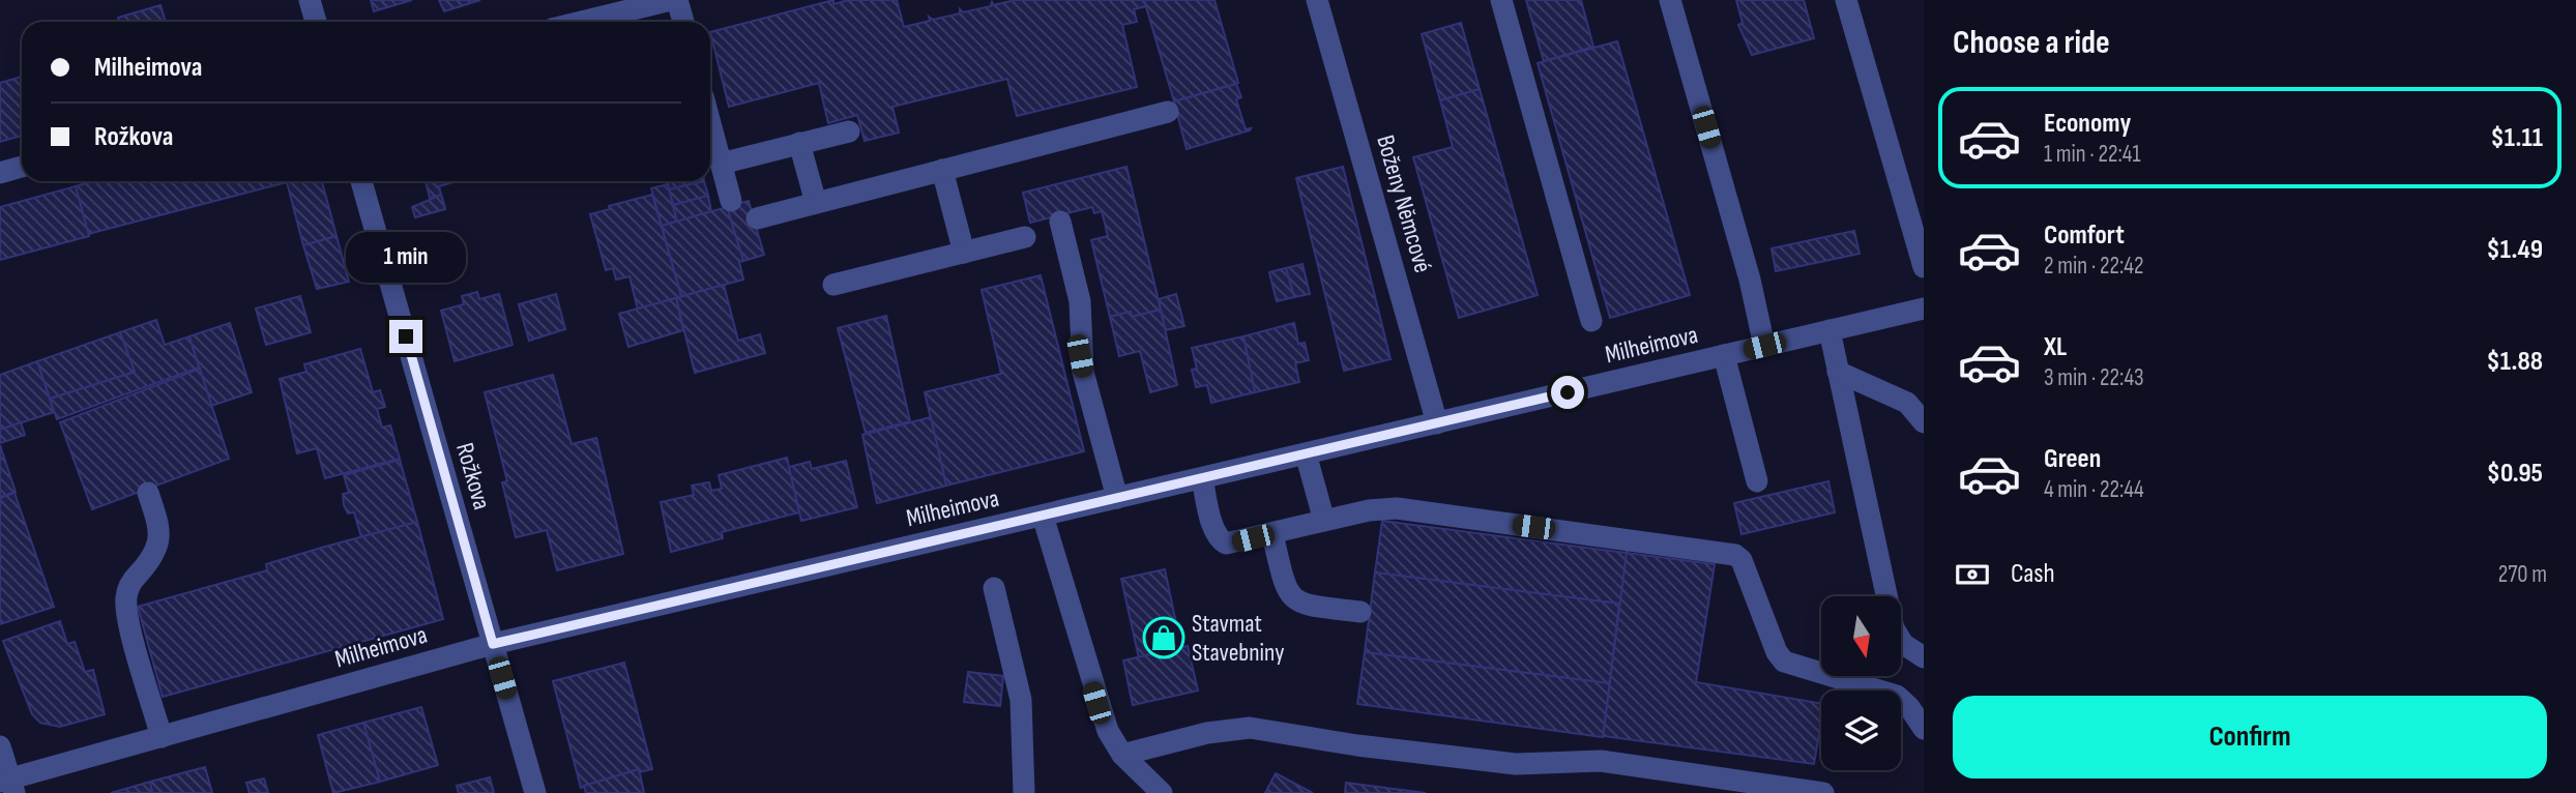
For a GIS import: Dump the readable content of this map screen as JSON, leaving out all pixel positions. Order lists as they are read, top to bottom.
{
  "streets": {
    "street": ["Boženy Němcové", "Milheimova", "Rožkova"]
  },
  "crossings": [
    ["Boženy Němcové", "Milheimova"],
    ["Milheimova", "Rožkova"]
  ],
  "places": {
    "shop": ["Stavmat Stavebniny"]
  },
  "north": "bottom",
  "page": {
    "heading": "Choose a ride",
    "banner": ["Milheimova", "Rožkova"],
    "list": [
      {
        "name": "Economy",
        "note": "1 min · 22:41",
        "value": "$1.11"
      },
      {
        "name": "Comfort",
        "note": "2 min · 22:42",
        "value": "$1.49"
      },
      {
        "name": "XL",
        "note": "3 min · 22:43",
        "value": "$1.88"
      },
      {
        "name": "Green",
        "note": "4 min · 22:44",
        "value": "$0.95"
      }
    ],
    "bubble": "1 min",
    "pay": ["Cash", "270 m"],
    "buttons": "Confirm"
  }
}
